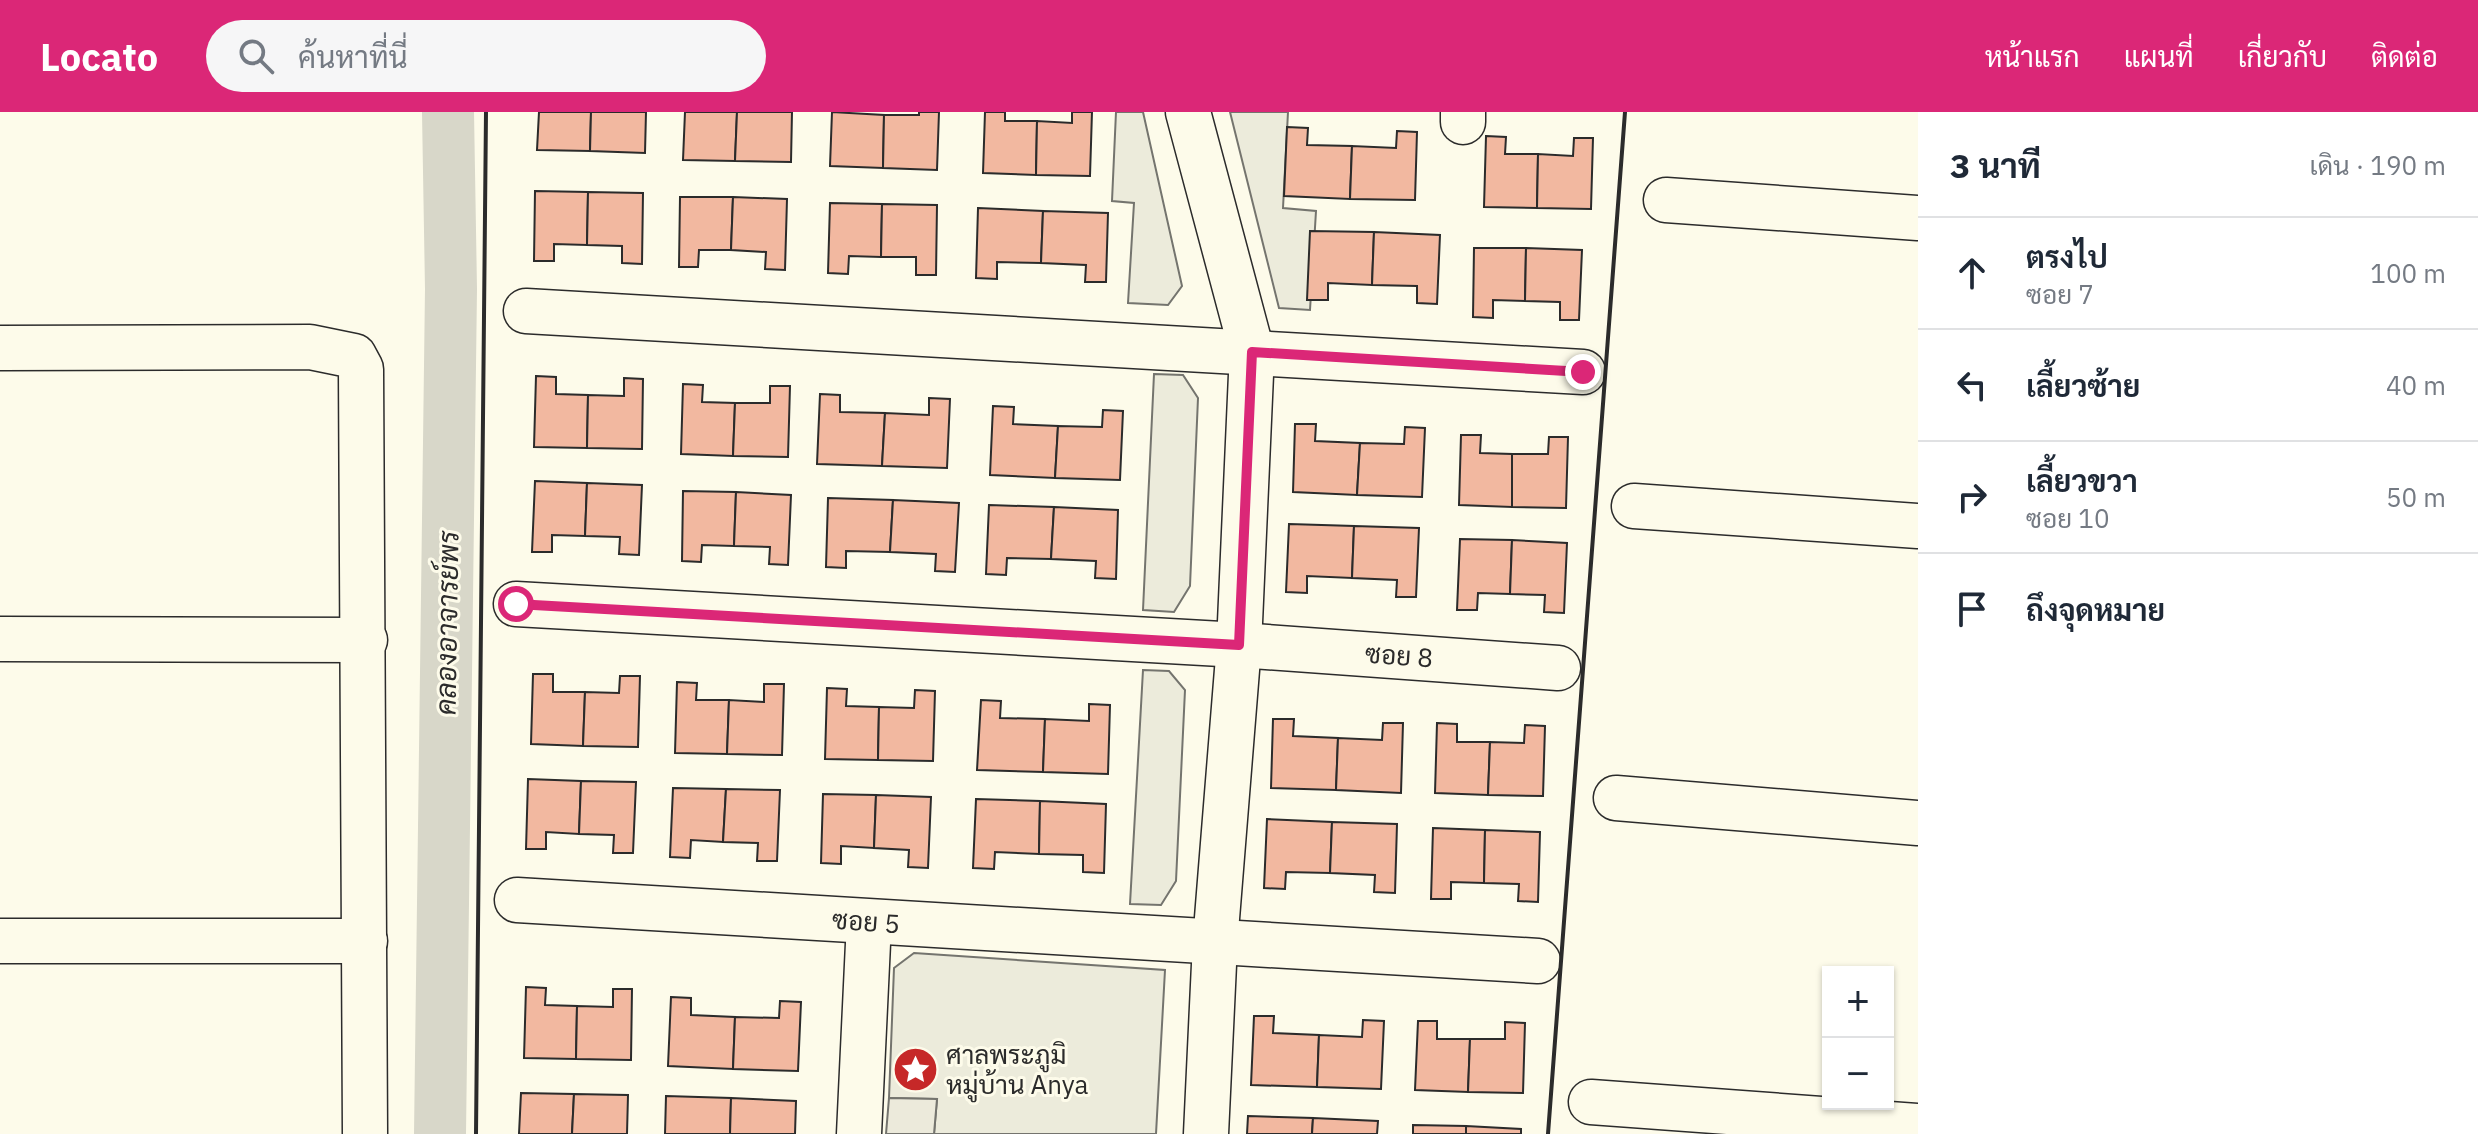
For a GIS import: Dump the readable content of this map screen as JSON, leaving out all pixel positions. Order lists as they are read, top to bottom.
{
  "streets": {
    "street": ["ซอย 8", "ซอย 5"]
  },
  "water": ["คลองอาจารย์พร"],
  "places": {
    "place": ["ศาลพระภูมิ หมู่บ้าน Anya"]
  },
  "page": {
    "header": "Locato",
    "search": "ค้นหาที่นี่",
    "nav": [
      "หน้าแรก",
      "แผนที่",
      "เกี่ยวกับ",
      "ติดต่อ"
    ],
    "heading": ["3 นาที", "เดิน · 190 m"],
    "list": [
      ["ตรงไป", "ซอย 7", "100 m"],
      ["เลี้ยวซ้าย", "40 m"],
      ["เลี้ยวขวา", "ซอย 10", "50 m"],
      "ถึงจุดหมาย"
    ],
    "map_buttons": ["+", "−"]
  }
}
